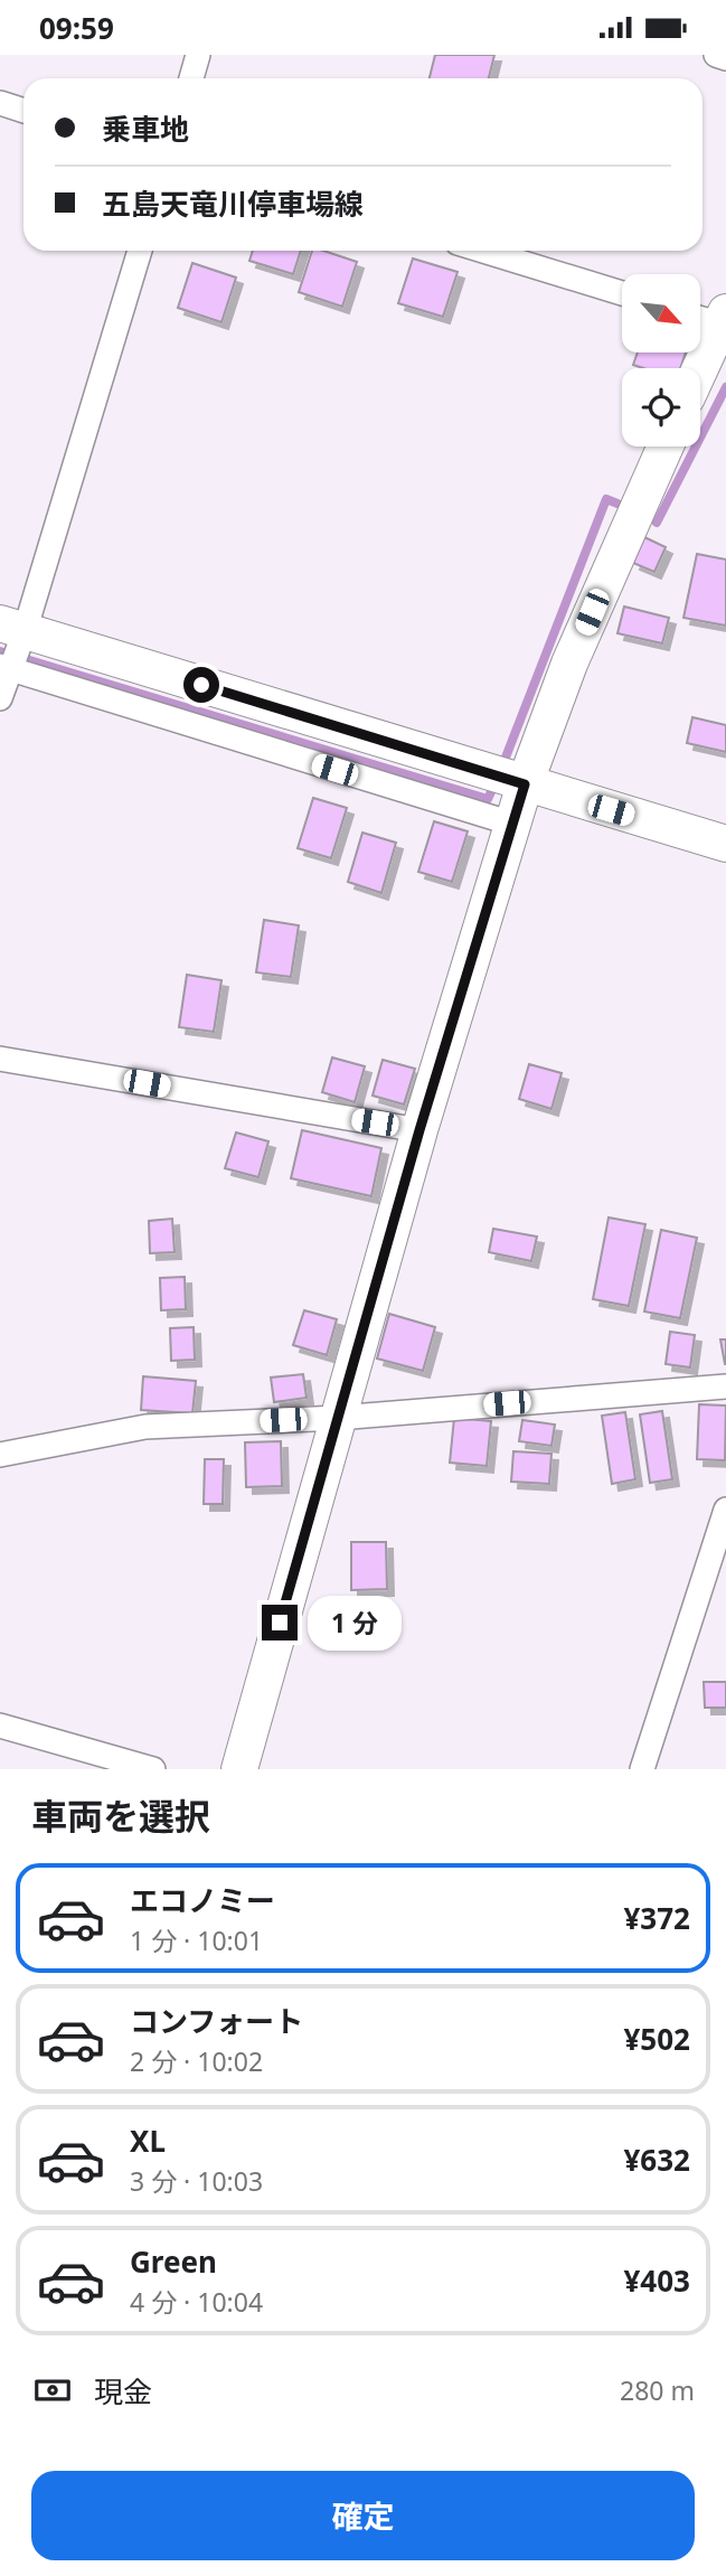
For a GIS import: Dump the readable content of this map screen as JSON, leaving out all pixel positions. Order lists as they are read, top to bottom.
{
  "north": "bottom right",
  "page": {
    "status": "09:59",
    "banner": ["乗車地", "五島天竜川停車場線"],
    "bubble": "1 分",
    "heading": "車両を選択",
    "list": [
      {
        "name": "エコノミー",
        "note": "1 分 · 10:01",
        "value": "¥372"
      },
      {
        "name": "コンフォート",
        "note": "2 分 · 10:02",
        "value": "¥502"
      },
      {
        "name": "XL",
        "note": "3 分 · 10:03",
        "value": "¥632"
      },
      {
        "name": "Green",
        "note": "4 分 · 10:04",
        "value": "¥403"
      }
    ],
    "pay": ["現金", "280 m"],
    "buttons": "確定"
  }
}
